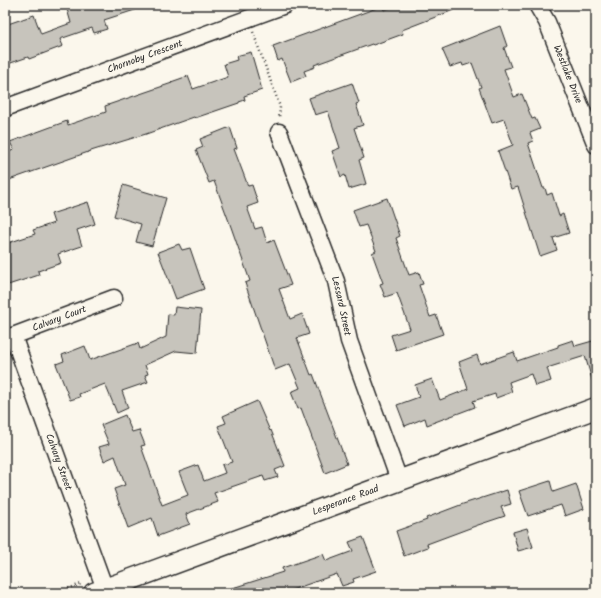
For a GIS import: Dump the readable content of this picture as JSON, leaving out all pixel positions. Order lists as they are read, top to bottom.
{
  "streets": {
    "street": [
      "Chornoby Crescent",
      "Westlake Drive",
      "Lessard Street",
      "Calvary Court",
      "Calvary Street",
      "Lesperance Road"
    ]
  },
  "crossings": [
    ["Lessard Street", "Lesperance Road"],
    ["Calvary Court", "Calvary Street"],
    ["Calvary Street", "Lesperance Road"]
  ]
}
